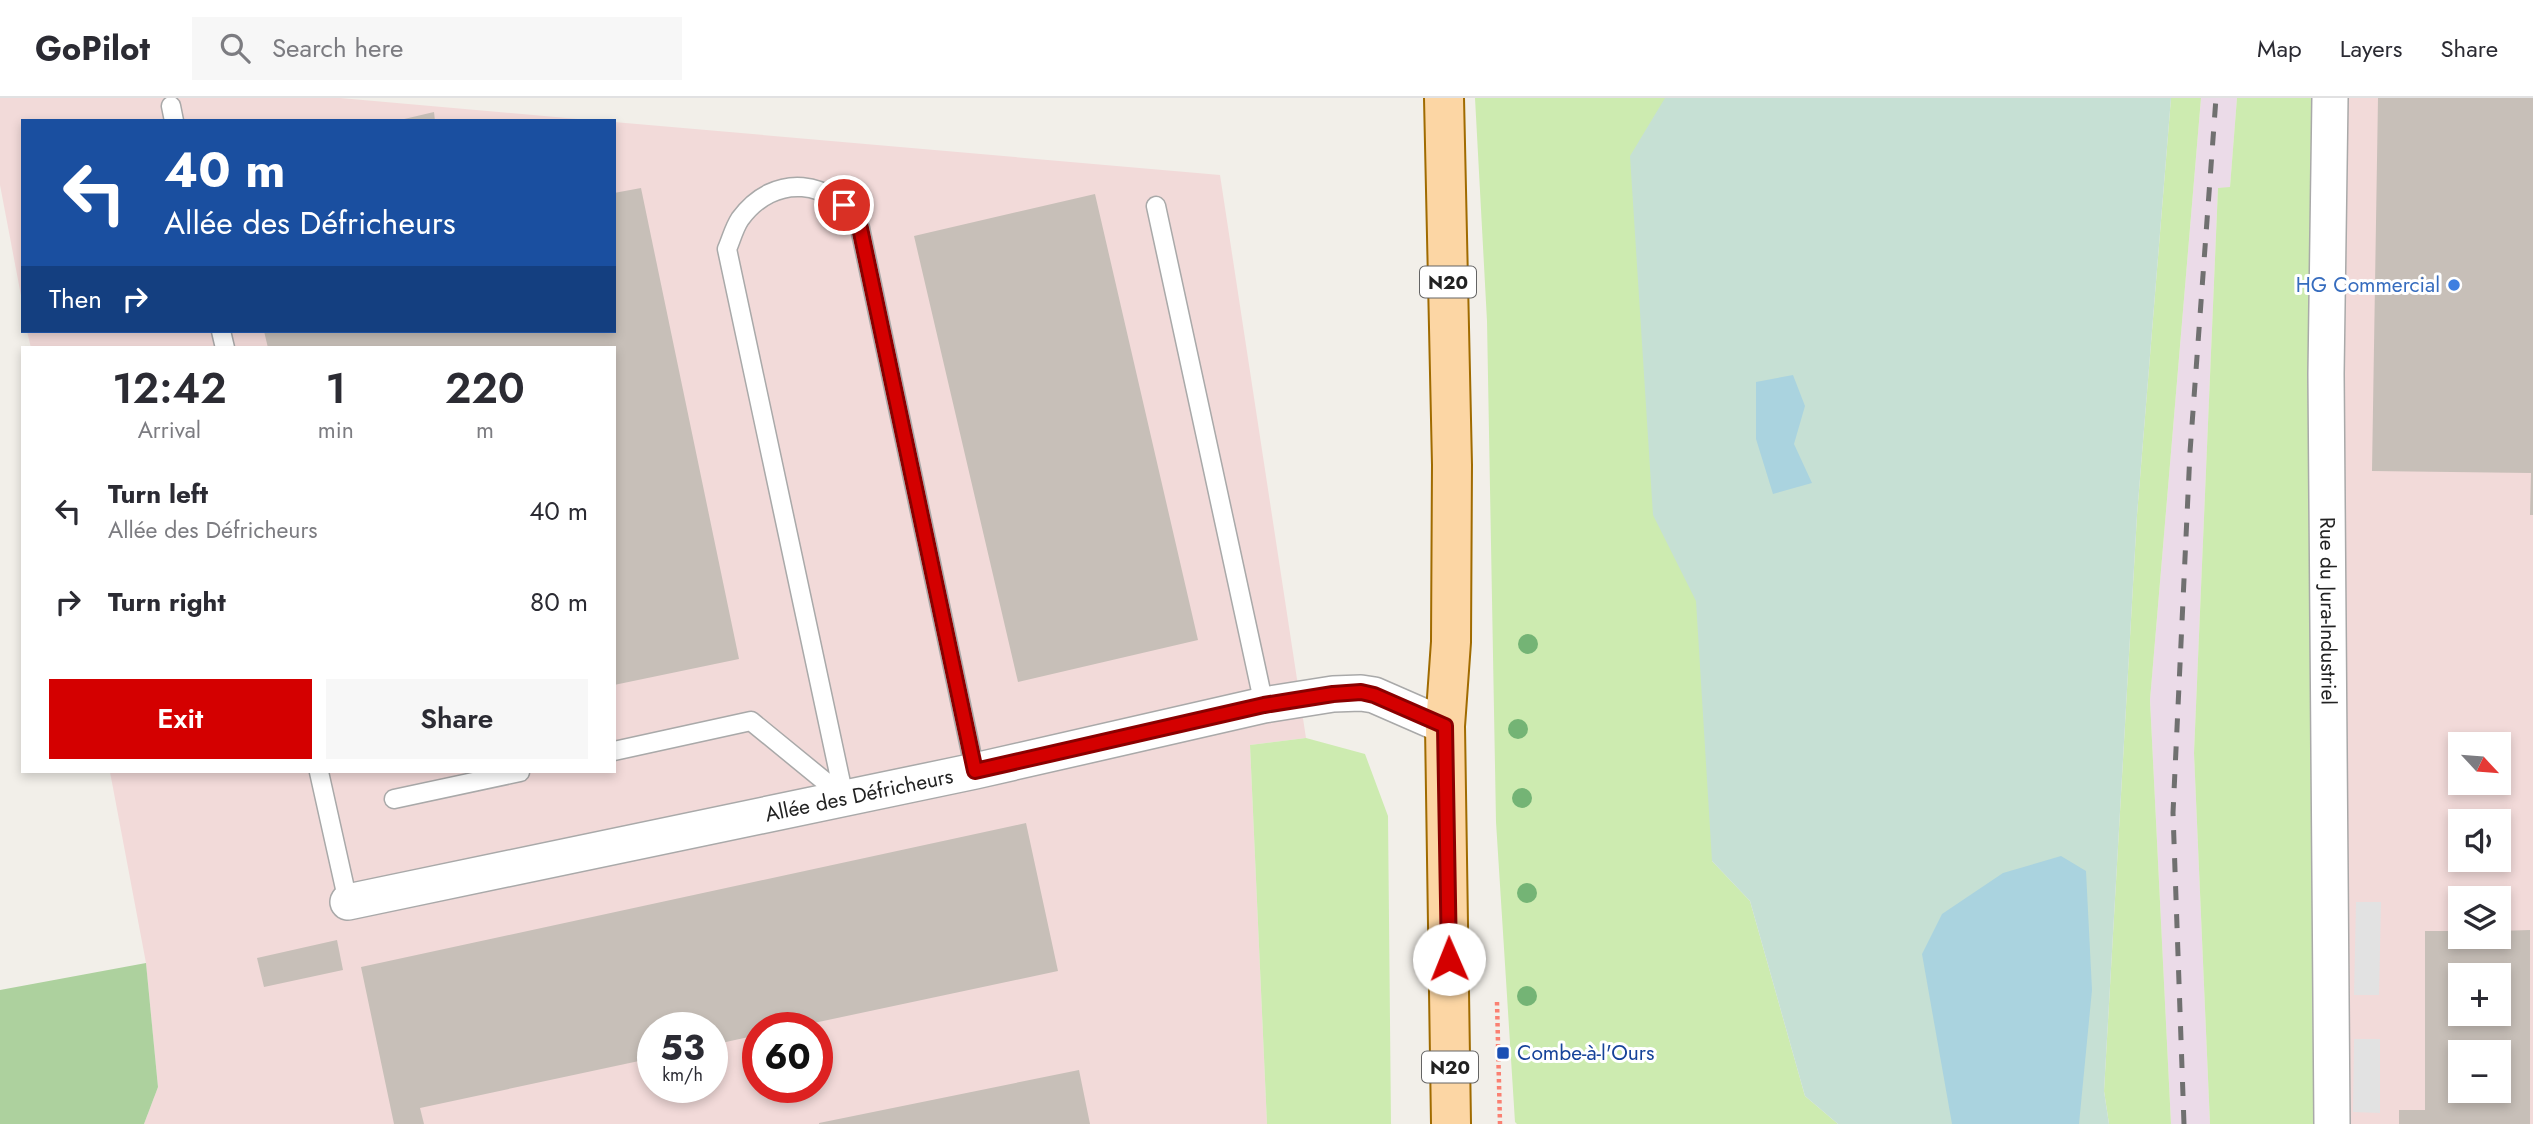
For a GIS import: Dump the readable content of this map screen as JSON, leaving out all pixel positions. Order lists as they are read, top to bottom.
{
  "streets": {
    "main road": ["N20"],
    "street": ["Rue du Jura-Industriel", "Allée des Défricheurs"]
  },
  "crossings": [
    ["N20", "Allée des Défricheurs"]
  ],
  "places": {
    "other": ["HG Commercial"],
    "transit": ["Combe-à-l'Ours"]
  },
  "north": "bottom right",
  "page": {
    "header": "GoPilot",
    "search": "Search here",
    "nav": ["Map", "Layers", "Share"],
    "turn": ["40 m", "Allée des Défricheurs"],
    "then": "Then",
    "eta": [
      "12:42",
      "Arrival",
      "1",
      "min",
      "220",
      "m"
    ],
    "list": [
      {
        "name": "Turn left",
        "note": "Allée des Défricheurs",
        "value": "40 m"
      },
      {
        "name": "Turn right",
        "value": "80 m"
      }
    ],
    "buttons": ["Exit", "Share"],
    "map_buttons": ["+", "−"],
    "speed": "53 km/h",
    "limit": "60"
  }
}
